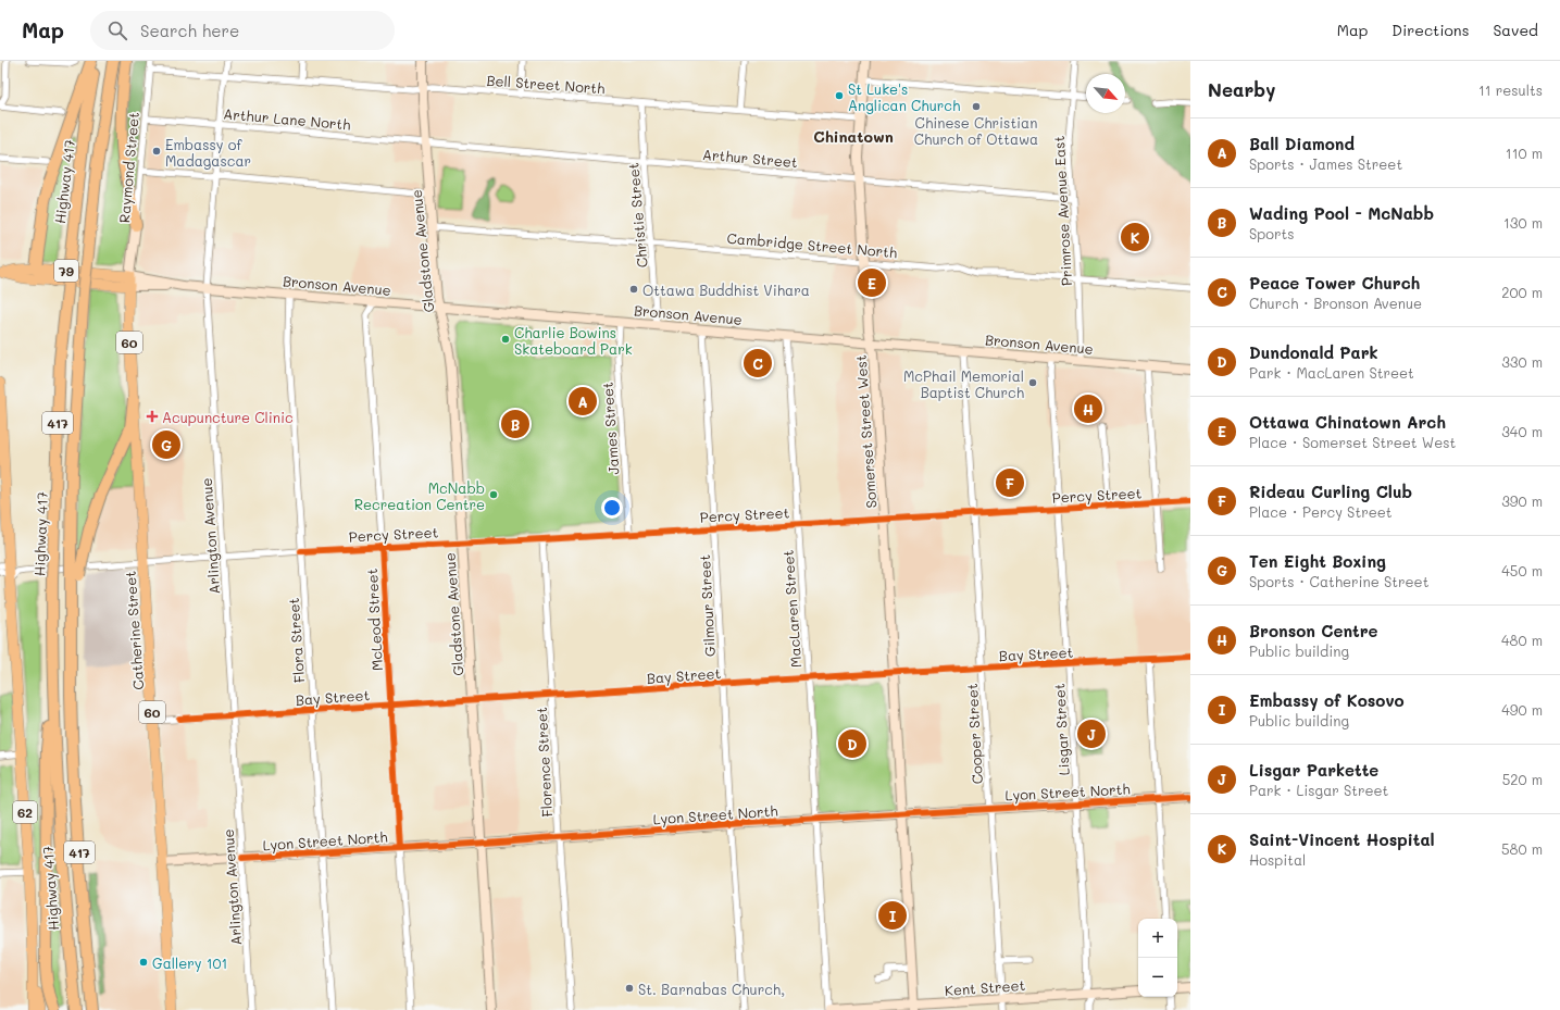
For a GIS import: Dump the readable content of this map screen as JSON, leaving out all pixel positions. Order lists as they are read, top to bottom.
{
  "streets": {
    "highway": ["Highway 417", "417"],
    "main road": [
      "Raymond Street",
      "Gladstone Avenue",
      "79",
      "Bronson Avenue",
      "60",
      "Somerset Street West",
      "Catherine Street",
      "Lyon Street North",
      "62",
      "Kent Street"
    ],
    "street": [
      "Bell Street North",
      "Arthur Lane North",
      "Arthur Street",
      "Primrose Avenue East",
      "Christie Street",
      "Cambridge Street North",
      "James Street",
      "Percy Street",
      "Arlington Avenue",
      "Gilmour Street",
      "MacLaren Street",
      "McLeod Street",
      "Flora Street",
      "Bay Street",
      "Lisgar Street",
      "Cooper Street",
      "Florence Street"
    ]
  },
  "crossings": [
    ["Bell Street North", "Raymond Street"],
    ["Bell Street North", "Christie Street"],
    ["Bell Street North", "Gladstone Avenue"],
    ["Bell Street North", "Somerset Street West"],
    ["Bell Street North", "Arlington Avenue"],
    ["Arthur Lane North", "Arthur Street"],
    ["Arthur Lane North", "Raymond Street"],
    ["Arthur Lane North", "Gladstone Avenue"],
    ["Arthur Lane North", "Arlington Avenue"],
    ["Arthur Street", "Primrose Avenue East"],
    ["Arthur Street", "Christie Street"],
    ["Arthur Street", "Gladstone Avenue"],
    ["Arthur Street", "Somerset Street West"],
    ["Raymond Street", "Bronson Avenue"],
    ["Raymond Street", "Catherine Street"],
    ["Primrose Avenue East", "Cambridge Street North"],
    ["Primrose Avenue East", "Bronson Avenue"],
    ["Christie Street", "Cambridge Street North"],
    ["Christie Street", "Bronson Avenue"],
    ["Cambridge Street North", "Gladstone Avenue"],
    ["Cambridge Street North", "Somerset Street West"],
    ["Gladstone Avenue", "Bronson Avenue"],
    ["Gladstone Avenue", "Percy Street"],
    ["Gladstone Avenue", "Bay Street"],
    ["Gladstone Avenue", "Lyon Street North"],
    ["Bronson Avenue", "James Street"],
    ["Bronson Avenue", "Somerset Street West"],
    ["Bronson Avenue", "Arlington Avenue"],
    ["Bronson Avenue", "Gilmour Street"],
    ["Bronson Avenue", "MacLaren Street"],
    ["Bronson Avenue", "McLeod Street"],
    ["Bronson Avenue", "Catherine Street"],
    ["Bronson Avenue", "Flora Street"],
    ["Bronson Avenue", "Lisgar Street"],
    ["Bronson Avenue", "Cooper Street"],
    ["James Street", "Percy Street"],
    ["Somerset Street West", "Percy Street"],
    ["Somerset Street West", "Bay Street"],
    ["Somerset Street West", "Lyon Street North"],
    ["Somerset Street West", "Kent Street"],
    ["Percy Street", "Arlington Avenue"],
    ["Percy Street", "Gilmour Street"],
    ["Percy Street", "MacLaren Street"],
    ["Percy Street", "McLeod Street"],
    ["Percy Street", "Catherine Street"],
    ["Percy Street", "Flora Street"],
    ["Percy Street", "Lisgar Street"],
    ["Percy Street", "Cooper Street"],
    ["Percy Street", "Florence Street"],
    ["Percy Street", "62"],
    ["Arlington Avenue", "Bay Street"],
    ["Arlington Avenue", "Lyon Street North"],
    ["Gilmour Street", "Bay Street"],
    ["Gilmour Street", "Lyon Street North"],
    ["MacLaren Street", "Bay Street"],
    ["MacLaren Street", "Lyon Street North"],
    ["MacLaren Street", "Kent Street"],
    ["McLeod Street", "Bay Street"],
    ["McLeod Street", "Lyon Street North"],
    ["Catherine Street", "Bay Street"],
    ["Catherine Street", "Lyon Street North"],
    ["Flora Street", "Bay Street"],
    ["Flora Street", "Lyon Street North"],
    ["Bay Street", "Lisgar Street"],
    ["Bay Street", "Cooper Street"],
    ["Bay Street", "Florence Street"],
    ["Lisgar Street", "Lyon Street North"],
    ["Lisgar Street", "Kent Street"],
    ["Cooper Street", "Lyon Street North"],
    ["Cooper Street", "Kent Street"],
    ["Florence Street", "Lyon Street North"]
  ],
  "districts": ["Chinatown"],
  "places": {
    "other": [
      "St Luke's Anglican Church",
      "Chinese Christian Church of Ottawa",
      "Embassy of Madagascar",
      "Ottawa Buddhist Vihara",
      "Charlie Bowins Skateboard Park",
      "McPhail Memorial Baptist Church",
      "McNabb Recreation Centre",
      "Gallery 101",
      "St. Barnabas Church,"
    ],
    "health": ["Acupuncture Clinic"]
  },
  "north": "bottom right",
  "page": {
    "header": "Map",
    "search": "Search here",
    "nav": ["Map", "Directions", "Saved"],
    "heading": ["Nearby", "11 results"],
    "list": [
      {
        "mark": "A",
        "name": "Ball Diamond",
        "note": "Sports · James Street",
        "value": "110 m"
      },
      {
        "mark": "B",
        "name": "Wading Pool - McNabb",
        "note": "Sports",
        "value": "130 m"
      },
      {
        "mark": "C",
        "name": "Peace Tower Church",
        "note": "Church · Bronson Avenue",
        "value": "200 m"
      },
      {
        "mark": "D",
        "name": "Dundonald Park",
        "note": "Park · MacLaren Street",
        "value": "330 m"
      },
      {
        "mark": "E",
        "name": "Ottawa Chinatown Arch",
        "note": "Place · Somerset Street West",
        "value": "340 m"
      },
      {
        "mark": "F",
        "name": "Rideau Curling Club",
        "note": "Place · Percy Street",
        "value": "390 m"
      },
      {
        "mark": "G",
        "name": "Ten Eight Boxing",
        "note": "Sports · Catherine Street",
        "value": "450 m"
      },
      {
        "mark": "H",
        "name": "Bronson Centre",
        "note": "Public building",
        "value": "480 m"
      },
      {
        "mark": "I",
        "name": "Embassy of Kosovo",
        "note": "Public building",
        "value": "490 m"
      },
      {
        "mark": "J",
        "name": "Lisgar Parkette",
        "note": "Park · Lisgar Street",
        "value": "520 m"
      },
      {
        "mark": "K",
        "name": "Saint-Vincent Hospital",
        "note": "Hospital",
        "value": "580 m"
      }
    ],
    "pins": [
      "K",
      "E",
      "C",
      "A",
      "H",
      "B",
      "G",
      "F",
      "J",
      "D",
      "I"
    ],
    "map_buttons": ["+", "−"]
  }
}
